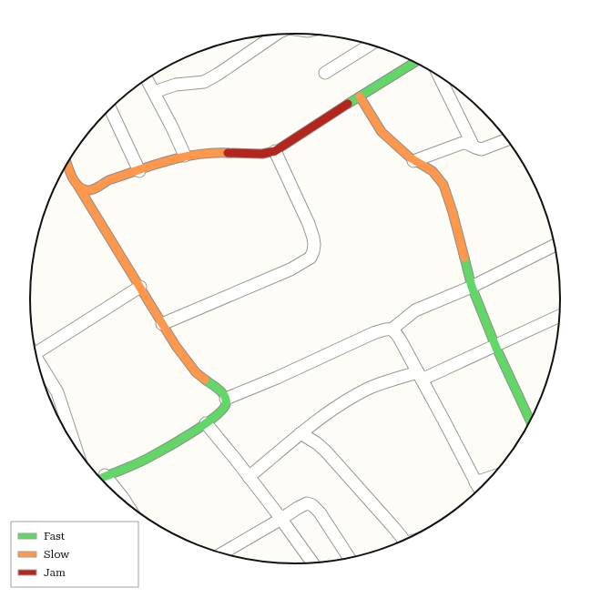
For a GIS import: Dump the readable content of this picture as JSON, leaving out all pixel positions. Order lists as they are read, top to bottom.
{
  "legend": ["Fast", "Slow", "Jam"]
}
